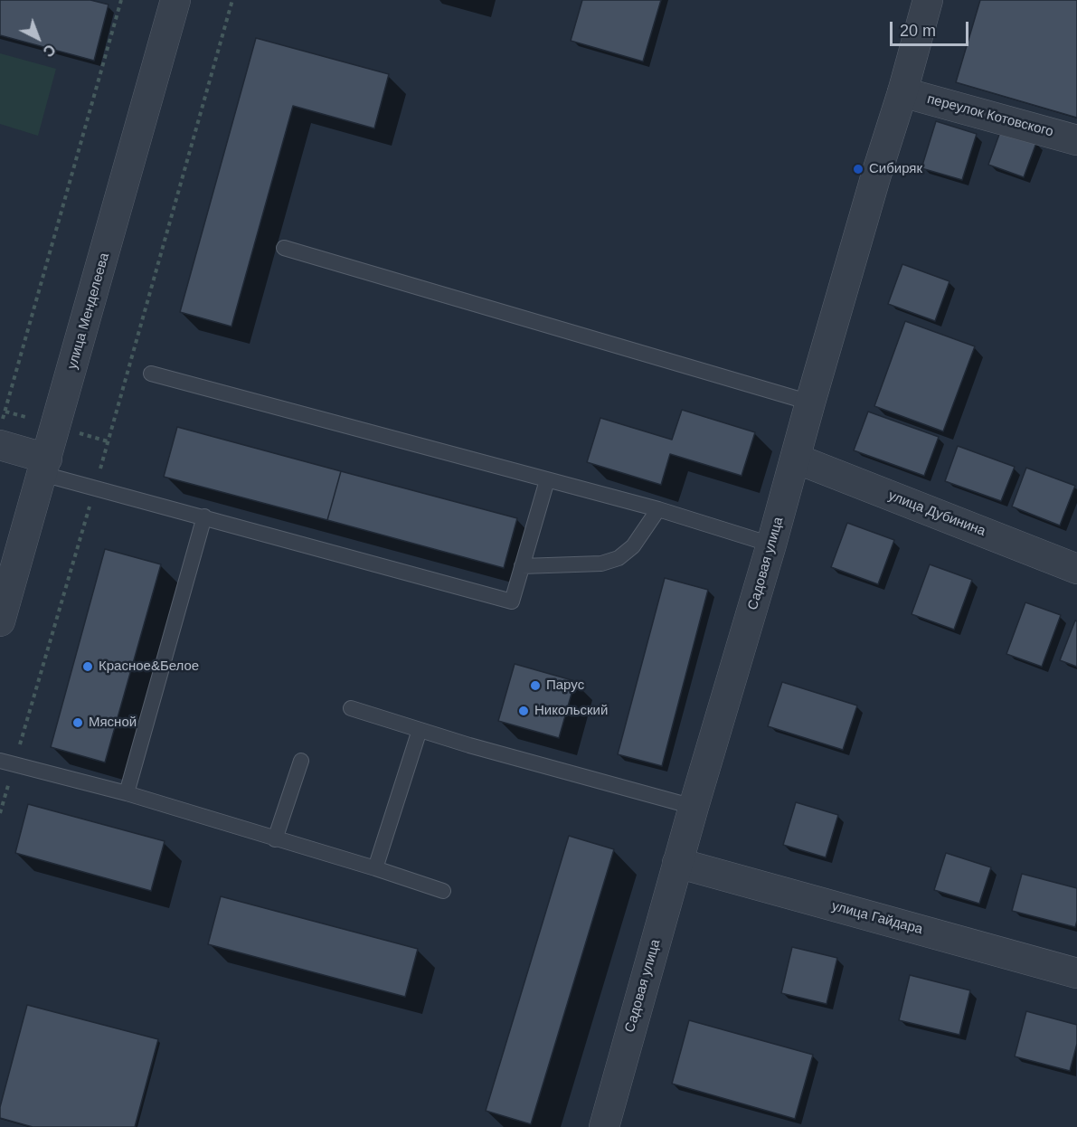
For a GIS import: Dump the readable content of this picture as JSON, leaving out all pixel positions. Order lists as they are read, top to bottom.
{
  "streets": {
    "street": [
      "переулок Котовского",
      "улица Менделеева",
      "улица Дубинина",
      "Садовая улица",
      "улица Гайдара"
    ]
  },
  "crossings": [
    ["переулок Котовского", "Садовая улица"],
    ["улица Дубинина", "Садовая улица"],
    ["Садовая улица", "улица Гайдара"]
  ],
  "places": [
    "Сибиряк",
    "Красное&Белое",
    "Парус",
    "Никольский",
    "Мясной"
  ],
  "scale_bar": "20 m",
  "north": "bottom right"
}
